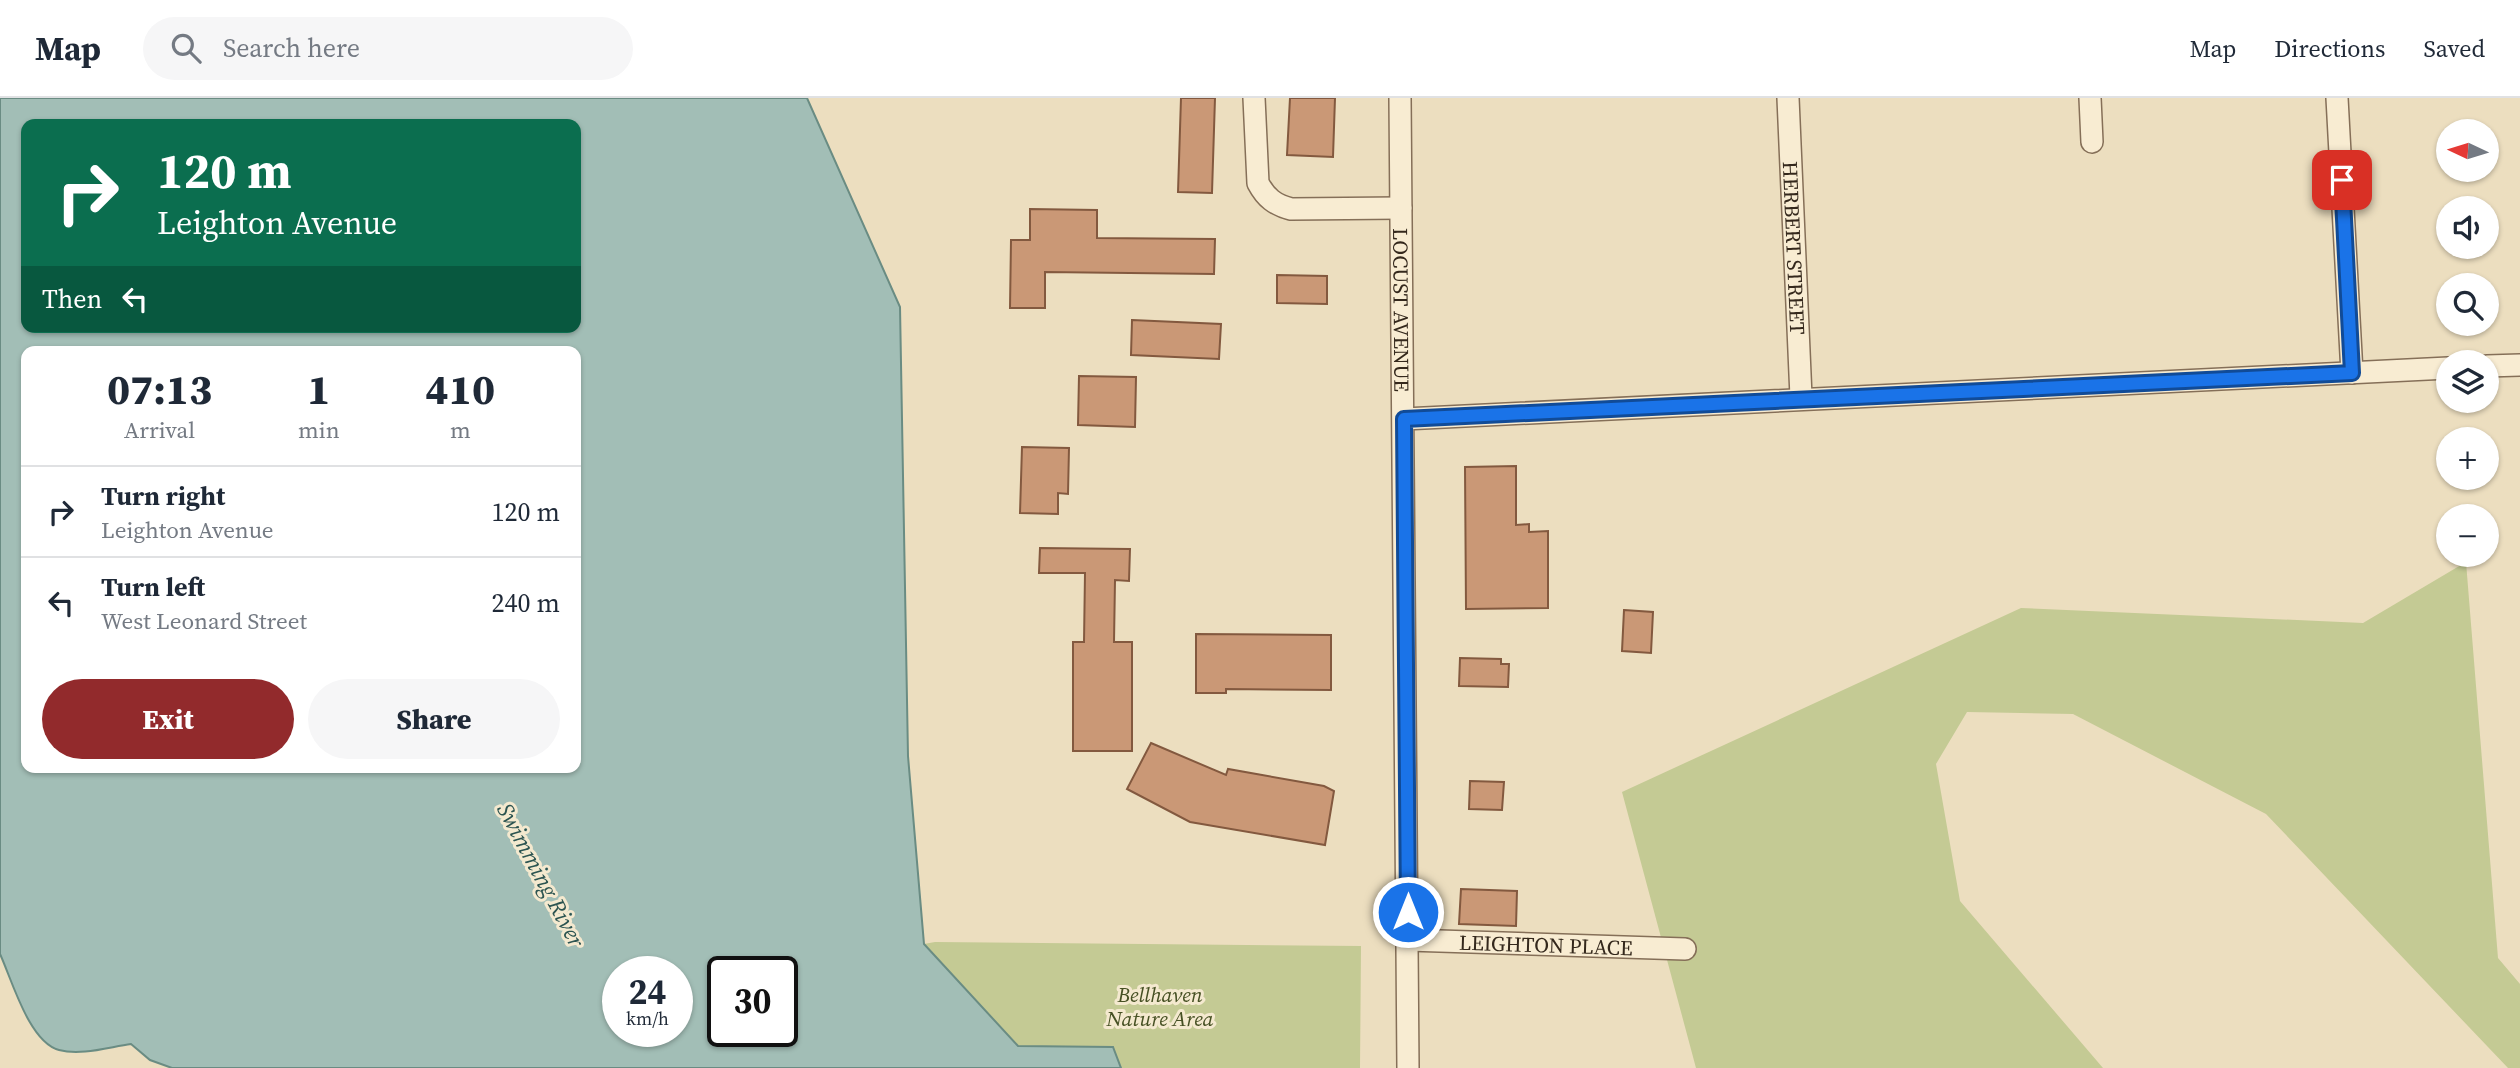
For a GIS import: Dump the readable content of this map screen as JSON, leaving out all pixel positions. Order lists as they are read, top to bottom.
{
  "streets": {
    "street": ["HERBERT STREET", "LOCUST AVENUE", "LEIGHTON PLACE"]
  },
  "crossings": [
    ["LOCUST AVENUE", "LEIGHTON PLACE"]
  ],
  "water": ["Swimming River"],
  "parks": ["Bellhaven Nature Area"],
  "north": "left",
  "page": {
    "header": "Map",
    "search": "Search here",
    "nav": ["Map", "Directions", "Saved"],
    "map_buttons": ["+", "−"],
    "turn": ["120 m", "Leighton Avenue"],
    "then": "Then",
    "eta": [
      "07:13",
      "Arrival",
      "1",
      "min",
      "410",
      "m"
    ],
    "list": [
      {
        "name": "Turn right",
        "note": "Leighton Avenue",
        "value": "120 m"
      },
      {
        "name": "Turn left",
        "note": "West Leonard Street",
        "value": "240 m"
      }
    ],
    "buttons": ["Exit", "Share"],
    "speed": "24 km/h",
    "limit": "30"
  }
}
